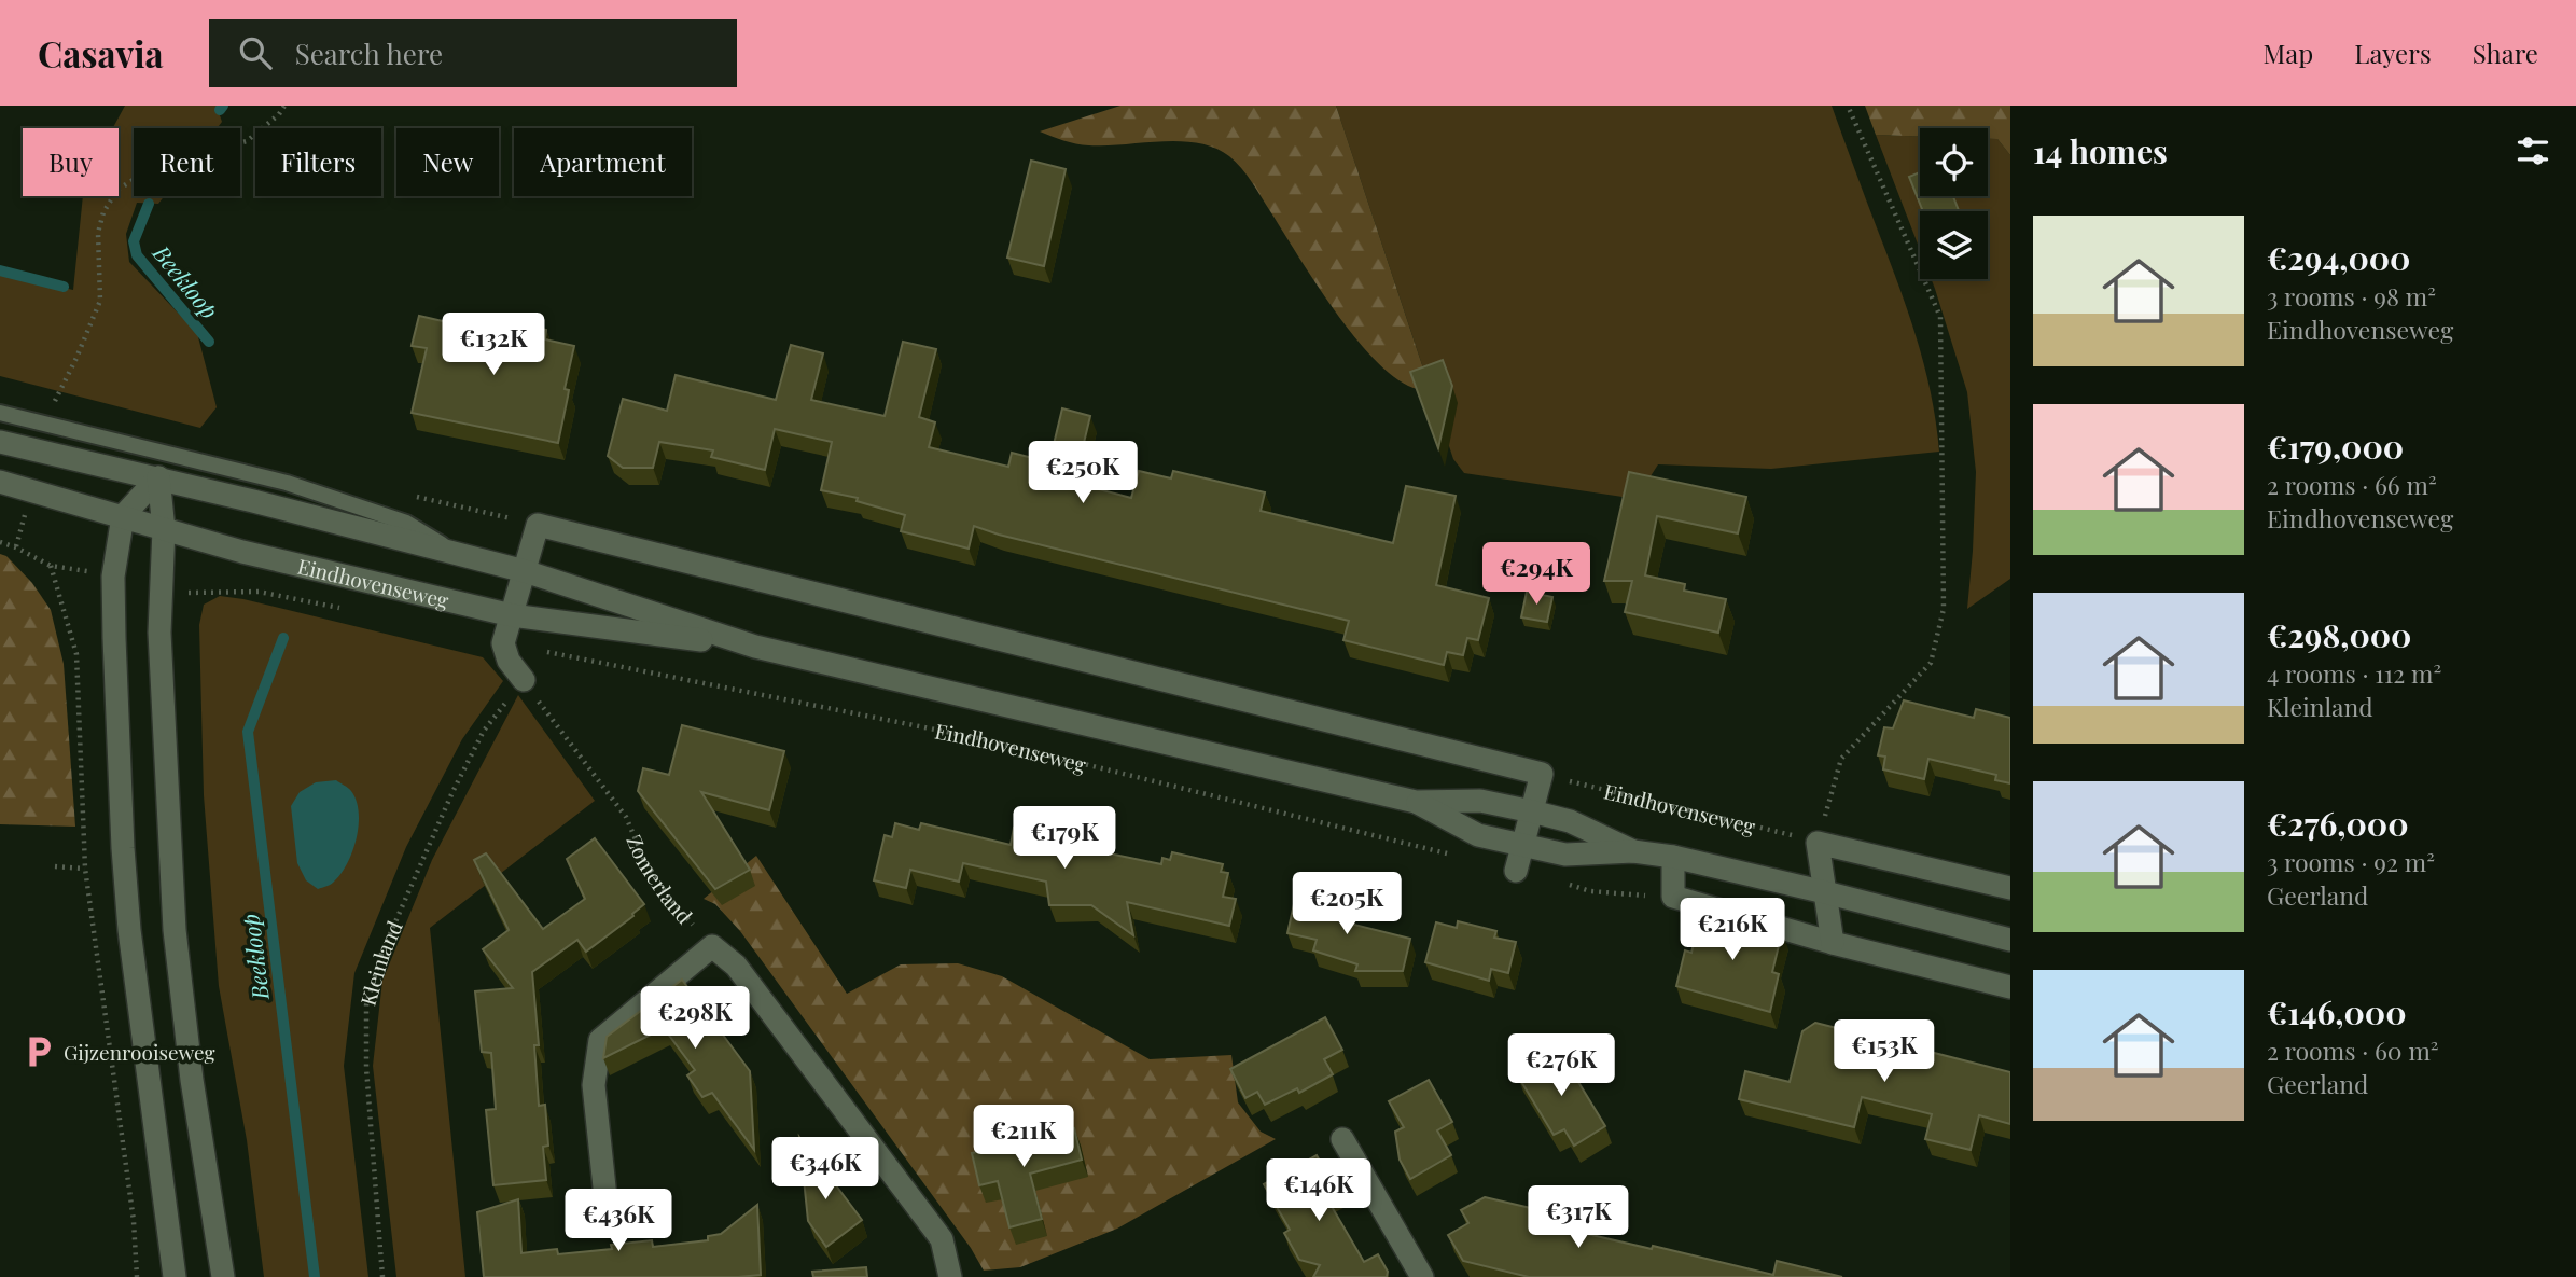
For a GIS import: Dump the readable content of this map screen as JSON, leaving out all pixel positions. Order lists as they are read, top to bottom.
{
  "streets": {
    "main road": ["Eindhovenseweg"],
    "path": ["Zomerland", "Kleinland"]
  },
  "crossings": [
    ["Zomerland", "Kleinland"]
  ],
  "water": ["Beekloop"],
  "places": {
    "parking": ["Gijzenrooiseweg"]
  },
  "page": {
    "header": "Casavia",
    "search": "Search here",
    "nav": ["Map", "Layers", "Share"],
    "heading": "14 homes",
    "chip": [
      "Buy",
      "Rent",
      "Filters",
      "New",
      "Apartment"
    ],
    "list": [
      {
        "name": "€294,000",
        "note": "3 rooms · 98 m² · Eindhovenseweg"
      },
      {
        "name": "€179,000",
        "note": "2 rooms · 66 m² · Eindhovenseweg"
      },
      {
        "name": "€298,000",
        "note": "4 rooms · 112 m² · Kleinland"
      },
      {
        "name": "€276,000",
        "note": "3 rooms · 92 m² · Geerland"
      },
      {
        "name": "€146,000",
        "note": "2 rooms · 60 m² · Geerland"
      }
    ],
    "price": [
      "€132K",
      "€250K",
      "€294K",
      "€179K",
      "€205K",
      "€216K",
      "€298K",
      "€153K",
      "€276K",
      "€211K",
      "€346K",
      "€146K",
      "€317K",
      "€436K"
    ]
  }
}
